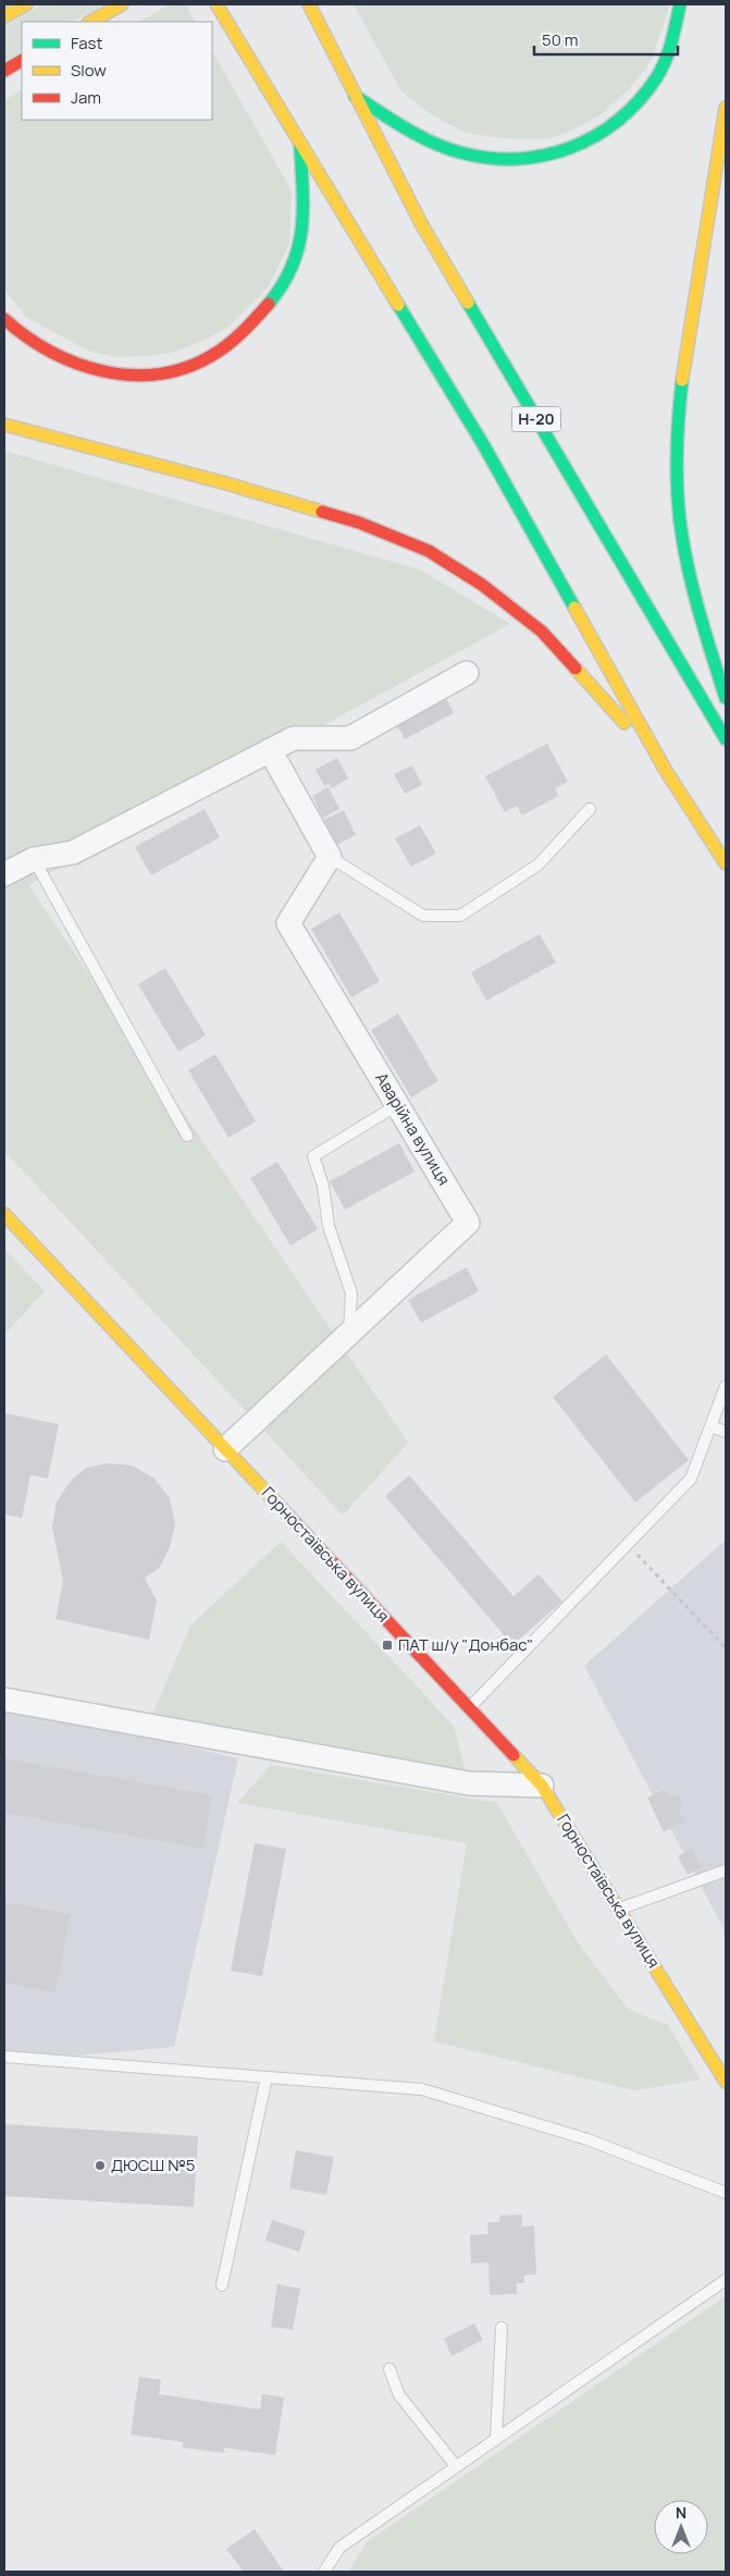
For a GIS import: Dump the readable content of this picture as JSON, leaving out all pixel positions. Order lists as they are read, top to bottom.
{
  "streets": {
    "main road": ["Н-20", "Горностаївська вулиця"],
    "street": ["Аварійна вулиця"]
  },
  "crossings": [
    ["Аварійна вулиця", "Горностаївська вулиця"]
  ],
  "places": {
    "transit": ["ПАТ ш/у \"Донбас\""],
    "other": ["ДЮСШ №5"]
  },
  "legend": ["Fast", "Slow", "Jam"],
  "scale_bar": "50 m",
  "north": "top"
}
